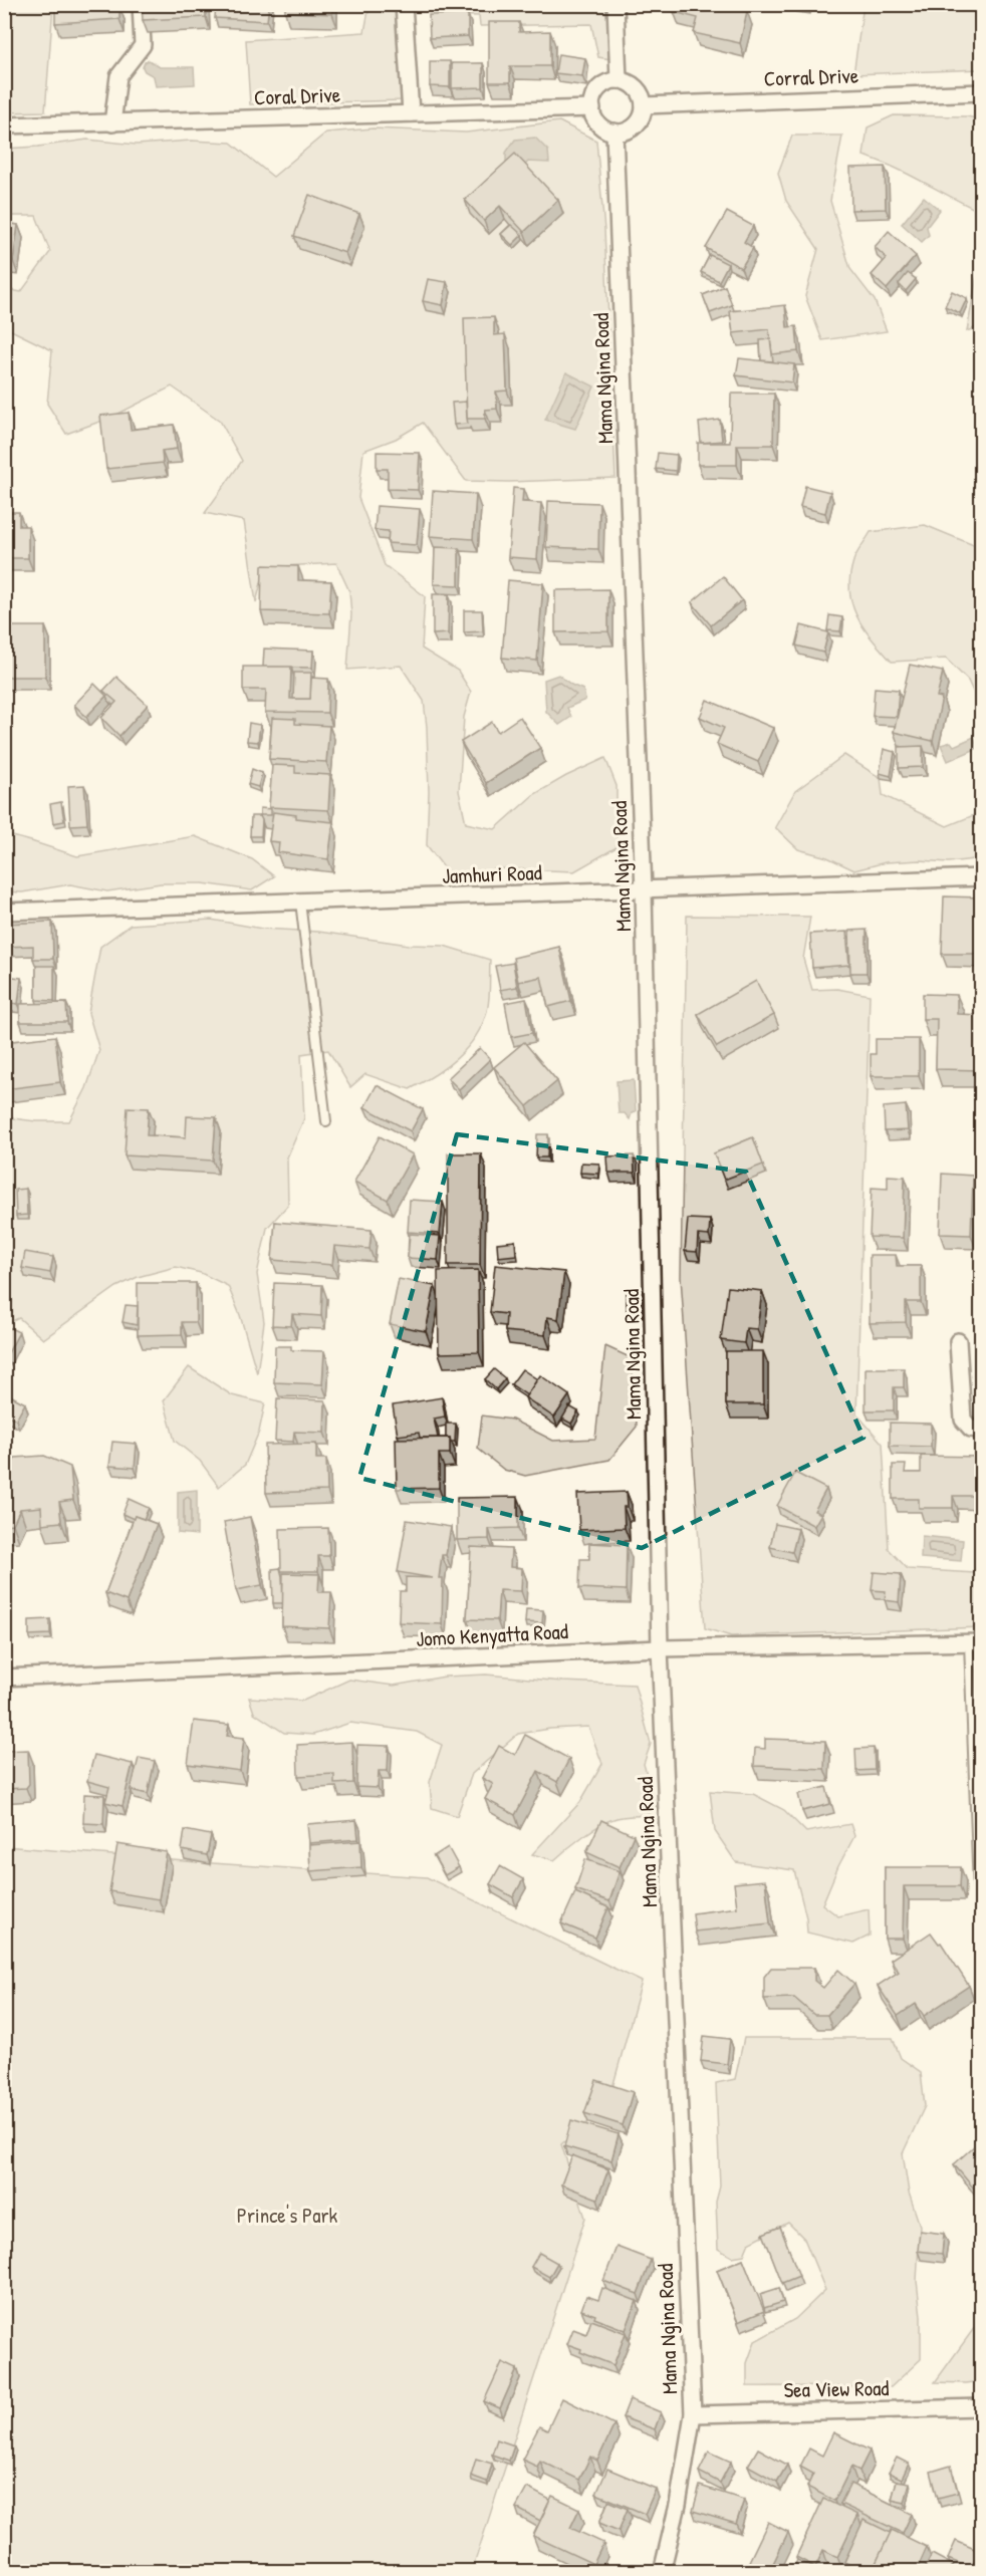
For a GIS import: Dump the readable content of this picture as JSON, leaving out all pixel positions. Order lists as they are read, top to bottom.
{
  "streets": {
    "street": [
      "Corral Drive",
      "Coral Drive",
      "Mama Ngina Road",
      "Jamhuri Road",
      "Jomo Kenyatta Road",
      "Sea View Road"
    ]
  },
  "crossings": [
    ["Corral Drive", "Coral Drive"],
    ["Corral Drive", "Mama Ngina Road"],
    ["Coral Drive", "Mama Ngina Road"],
    ["Mama Ngina Road", "Jamhuri Road"],
    ["Mama Ngina Road", "Jomo Kenyatta Road"],
    ["Mama Ngina Road", "Sea View Road"]
  ],
  "parks": ["Prince's Park"]
}
